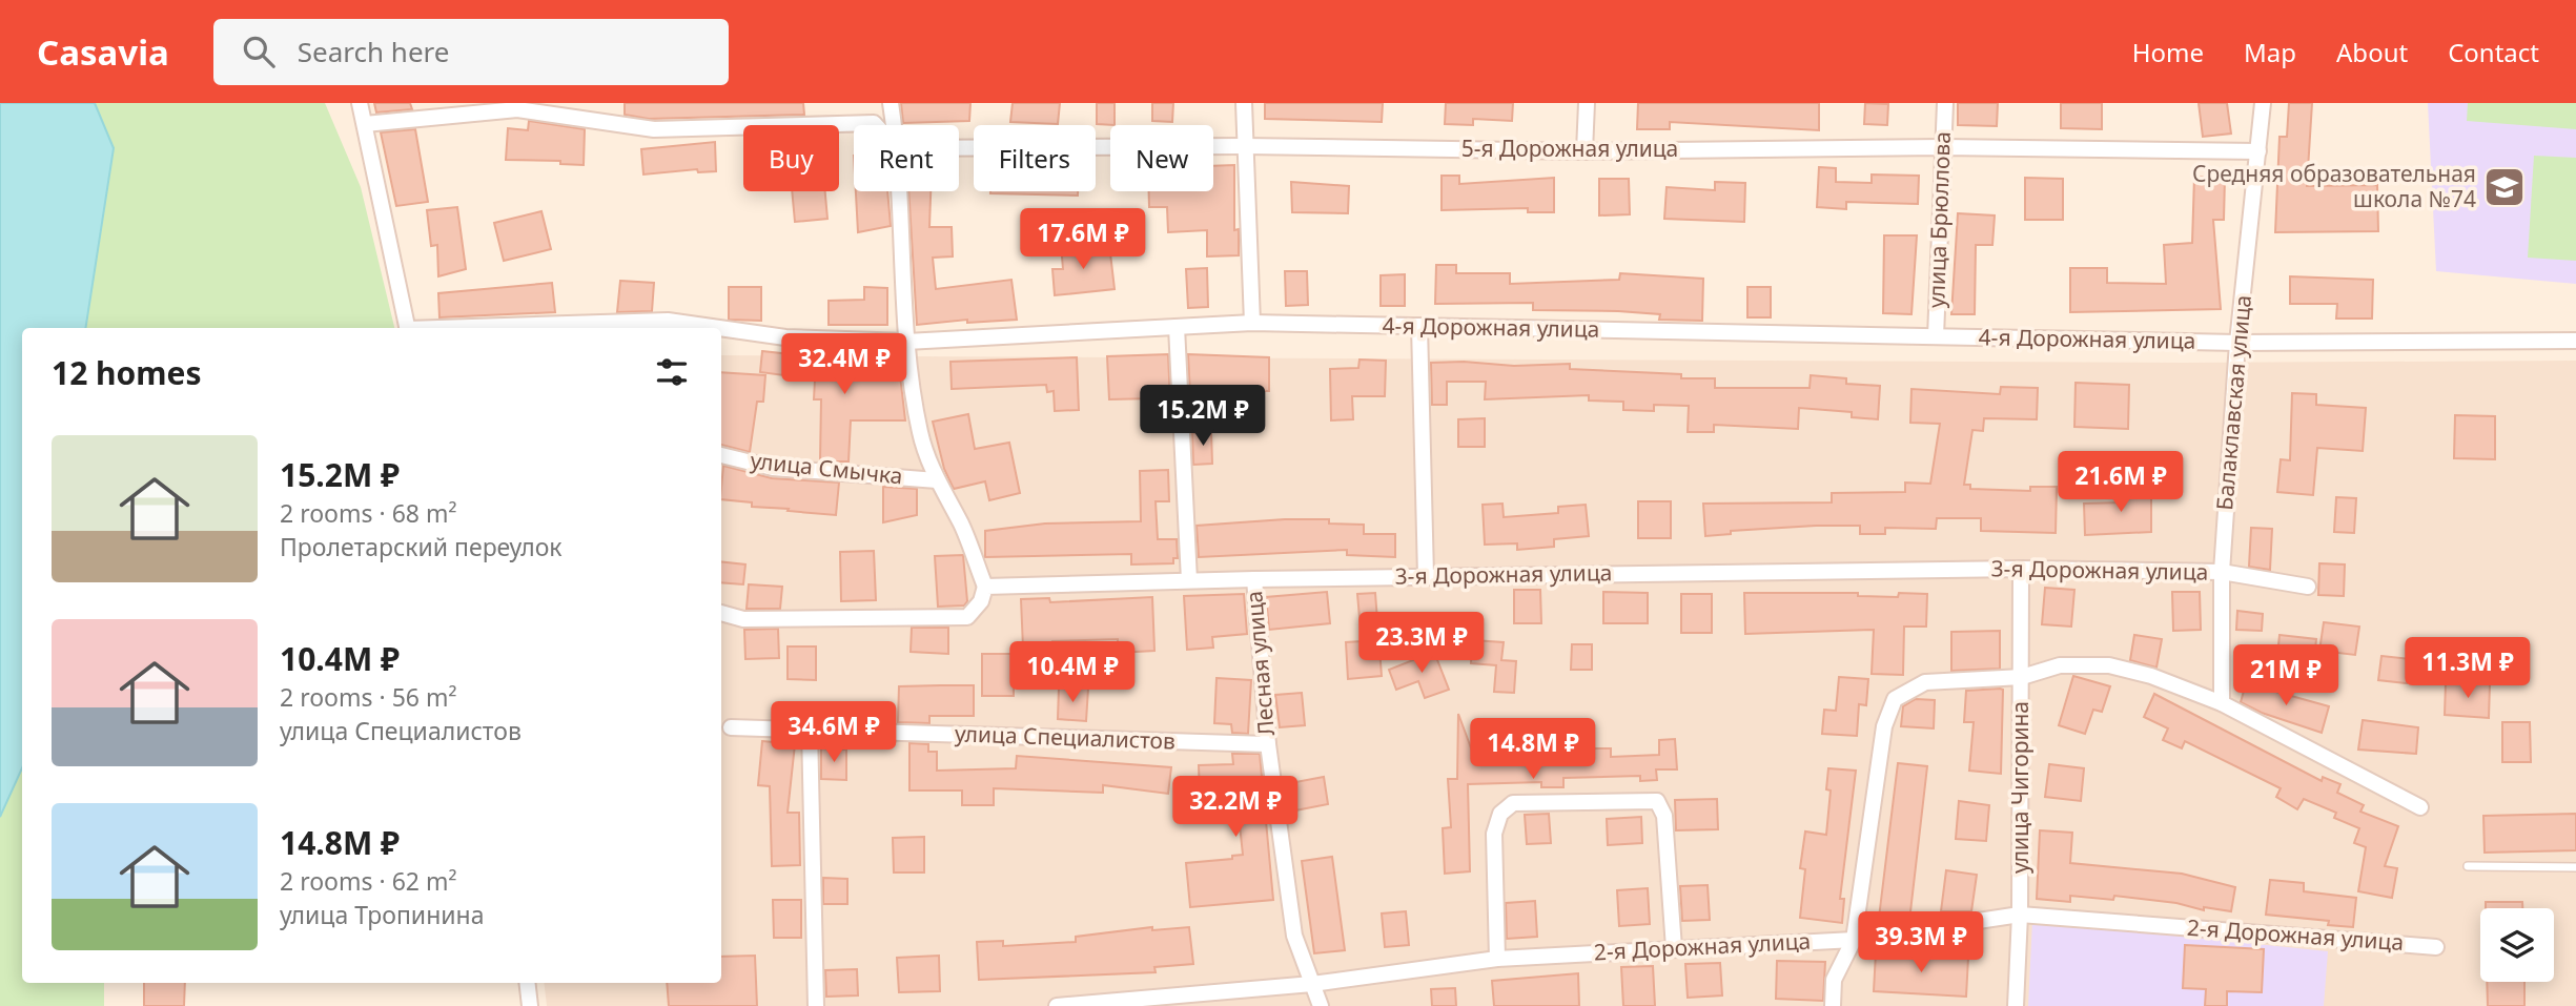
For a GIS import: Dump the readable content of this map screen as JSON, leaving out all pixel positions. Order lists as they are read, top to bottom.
{
  "streets": {
    "street": [
      "5-я Дорожная улица",
      "улица Брюллова",
      "4-я Дорожная улица",
      "Балаклавская улица",
      "улица Смычка",
      "3-я Дорожная улица",
      "Лесная улица",
      "улица Специалистов",
      "улица Чигорина",
      "2-я Дорожная улица"
    ]
  },
  "crossings": [
    ["5-я Дорожная улица", "улица Брюллова"],
    ["5-я Дорожная улица", "Балаклавская улица"],
    ["улица Брюллова", "4-я Дорожная улица"],
    ["4-я Дорожная улица", "Балаклавская улица"],
    ["Балаклавская улица", "3-я Дорожная улица"],
    ["3-я Дорожная улица", "Лесная улица"],
    ["3-я Дорожная улица", "улица Чигорина"],
    ["Лесная улица", "улица Специалистов"],
    ["Лесная улица", "2-я Дорожная улица"],
    ["улица Чигорина", "2-я Дорожная улица"]
  ],
  "places": {
    "school or university": ["Средняя образовательная школа №74"]
  },
  "page": {
    "header": "Casavia",
    "search": "Search here",
    "nav": [
      "Home",
      "Map",
      "About",
      "Contact"
    ],
    "chip": [
      "Buy",
      "Rent",
      "Filters",
      "New"
    ],
    "price": [
      "17.6M ₽",
      "32.4M ₽",
      "15.2M ₽",
      "21.6M ₽",
      "23.3M ₽",
      "11.3M ₽",
      "10.4M ₽",
      "21M ₽",
      "34.6M ₽",
      "14.8M ₽",
      "32.2M ₽",
      "39.3M ₽"
    ],
    "heading": "12 homes",
    "list": [
      {
        "name": "15.2M ₽",
        "note": "2 rooms · 68 m² · Пролетарский переулок"
      },
      {
        "name": "10.4M ₽",
        "note": "2 rooms · 56 m² · улица Специалистов"
      },
      {
        "name": "14.8M ₽",
        "note": "2 rooms · 62 m² · улица Тропинина"
      }
    ]
  }
}
